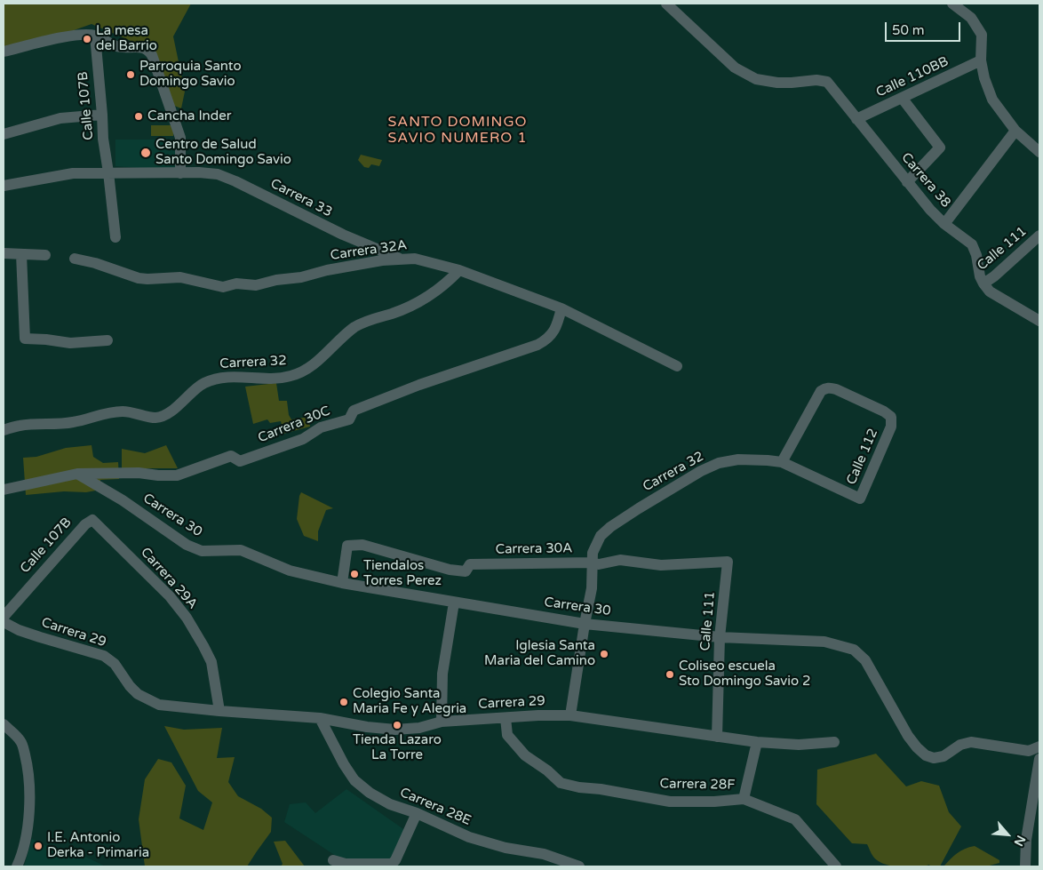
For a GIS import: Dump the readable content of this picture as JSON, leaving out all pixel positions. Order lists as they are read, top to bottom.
{
  "streets": {
    "street": [
      "Calle 110BB",
      "Calle 107B",
      "Carrera 38",
      "Carrera 33",
      "Calle 111",
      "Carrera 32A",
      "Carrera 32",
      "Carrera 30C",
      "Calle 112",
      "Carrera 30",
      "Carrera 30A",
      "Carrera 29A",
      "Carrera 29",
      "Carrera 28F",
      "Carrera 28E"
    ]
  },
  "crossings": [
    ["Calle 110BB", "Carrera 38"],
    ["Calle 107B", "Carrera 33"],
    ["Calle 107B", "Carrera 29A"],
    ["Carrera 38", "Calle 111"],
    ["Carrera 33", "Carrera 32A"],
    ["Calle 111", "Carrera 30"],
    ["Calle 111", "Carrera 30A"],
    ["Calle 111", "Carrera 29"],
    ["Carrera 32A", "Carrera 32"],
    ["Carrera 32A", "Carrera 30C"],
    ["Carrera 32", "Calle 112"],
    ["Carrera 32", "Carrera 30A"],
    ["Carrera 30C", "Carrera 30"],
    ["Carrera 30", "Carrera 30A"],
    ["Carrera 29A", "Carrera 29"],
    ["Carrera 29", "Carrera 28F"],
    ["Carrera 29", "Carrera 28E"]
  ],
  "districts": ["SANTO DOMINGO SAVIO NUMERO 1"],
  "places": [
    "La mesa del Barrio",
    "Parroquia Santo Domingo Savio",
    "Cancha Inder",
    "Centro de Salud Santo Domingo Savio",
    "Tiendalos Torres Perez",
    "Iglesia Santa Maria del Camino",
    "Coliseo escuela Sto Domingo Savio 2",
    "Colegio Santa Maria Fe y Alegria",
    "Tienda Lazaro La Torre",
    "I.E. Antonio Derka - Primaria"
  ],
  "scale_bar": "50 m",
  "north": "bottom right"
}
